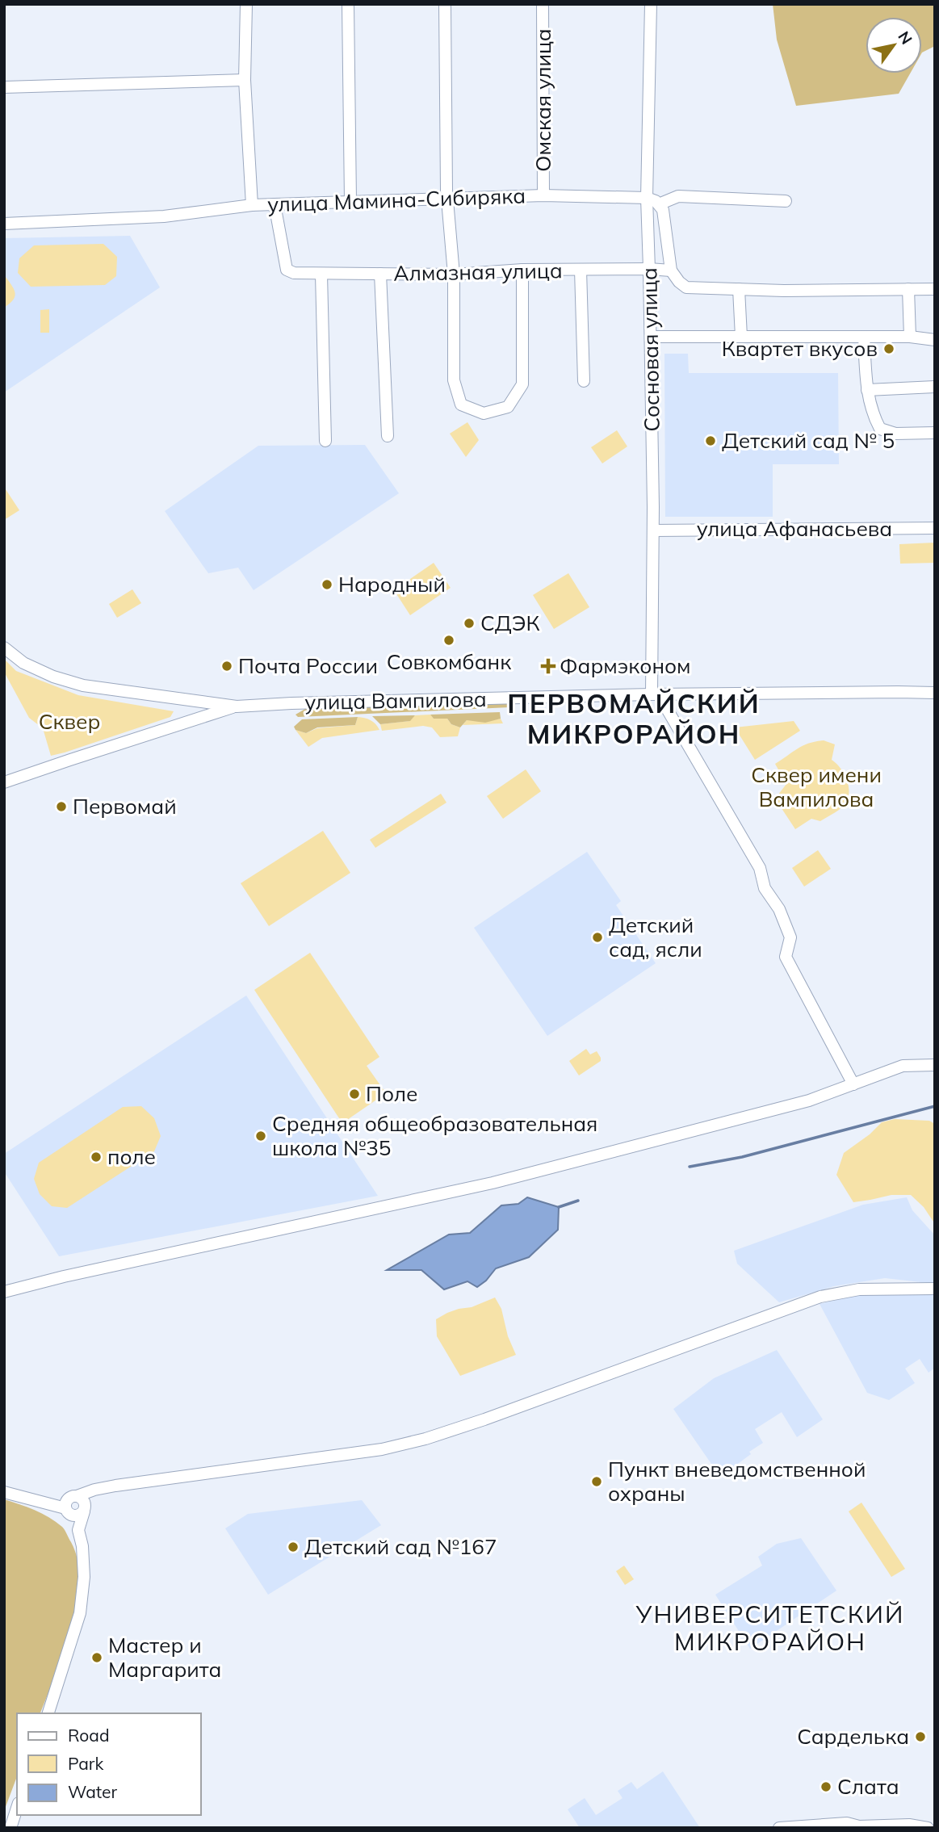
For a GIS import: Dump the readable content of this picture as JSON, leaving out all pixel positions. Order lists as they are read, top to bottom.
{
  "streets": {
    "street": [
      "Омская улица",
      "улица Мамина-Сибиряка",
      "Алмазная улица",
      "Сосновая улица",
      "улица Афанасьева",
      "улица Вампилова"
    ]
  },
  "crossings": [
    ["Омская улица", "улица Мамина-Сибиряка"],
    ["улица Мамина-Сибиряка", "Алмазная улица"],
    ["улица Мамина-Сибиряка", "Сосновая улица"],
    ["Алмазная улица", "Сосновая улица"],
    ["Сосновая улица", "улица Афанасьева"],
    ["Сосновая улица", "улица Вампилова"]
  ],
  "districts": ["ПЕРВОМАЙСКИЙ МИКРОРАЙОН", "УНИВЕРСИТЕТСКИЙ МИКРОРАЙОН"],
  "parks": ["Сквер", "Сквер имени Вампилова"],
  "places": {
    "other": [
      "Квартет вкусов",
      "Детский сад № 5",
      "Народный",
      "СДЭК",
      "Совкомбанк",
      "Почта России",
      "Первомай",
      "Детский сад, ясли",
      "Поле",
      "Средняя общеобразовательная школа №35",
      "поле",
      "Пункт вневедомственной охраны",
      "Детский сад №167",
      "Мастер и Маргарита",
      "Сарделька",
      "Слата"
    ],
    "health": ["Фармэконом"]
  },
  "legend": ["Road", "Park", "Water"],
  "north": "top right"
}
